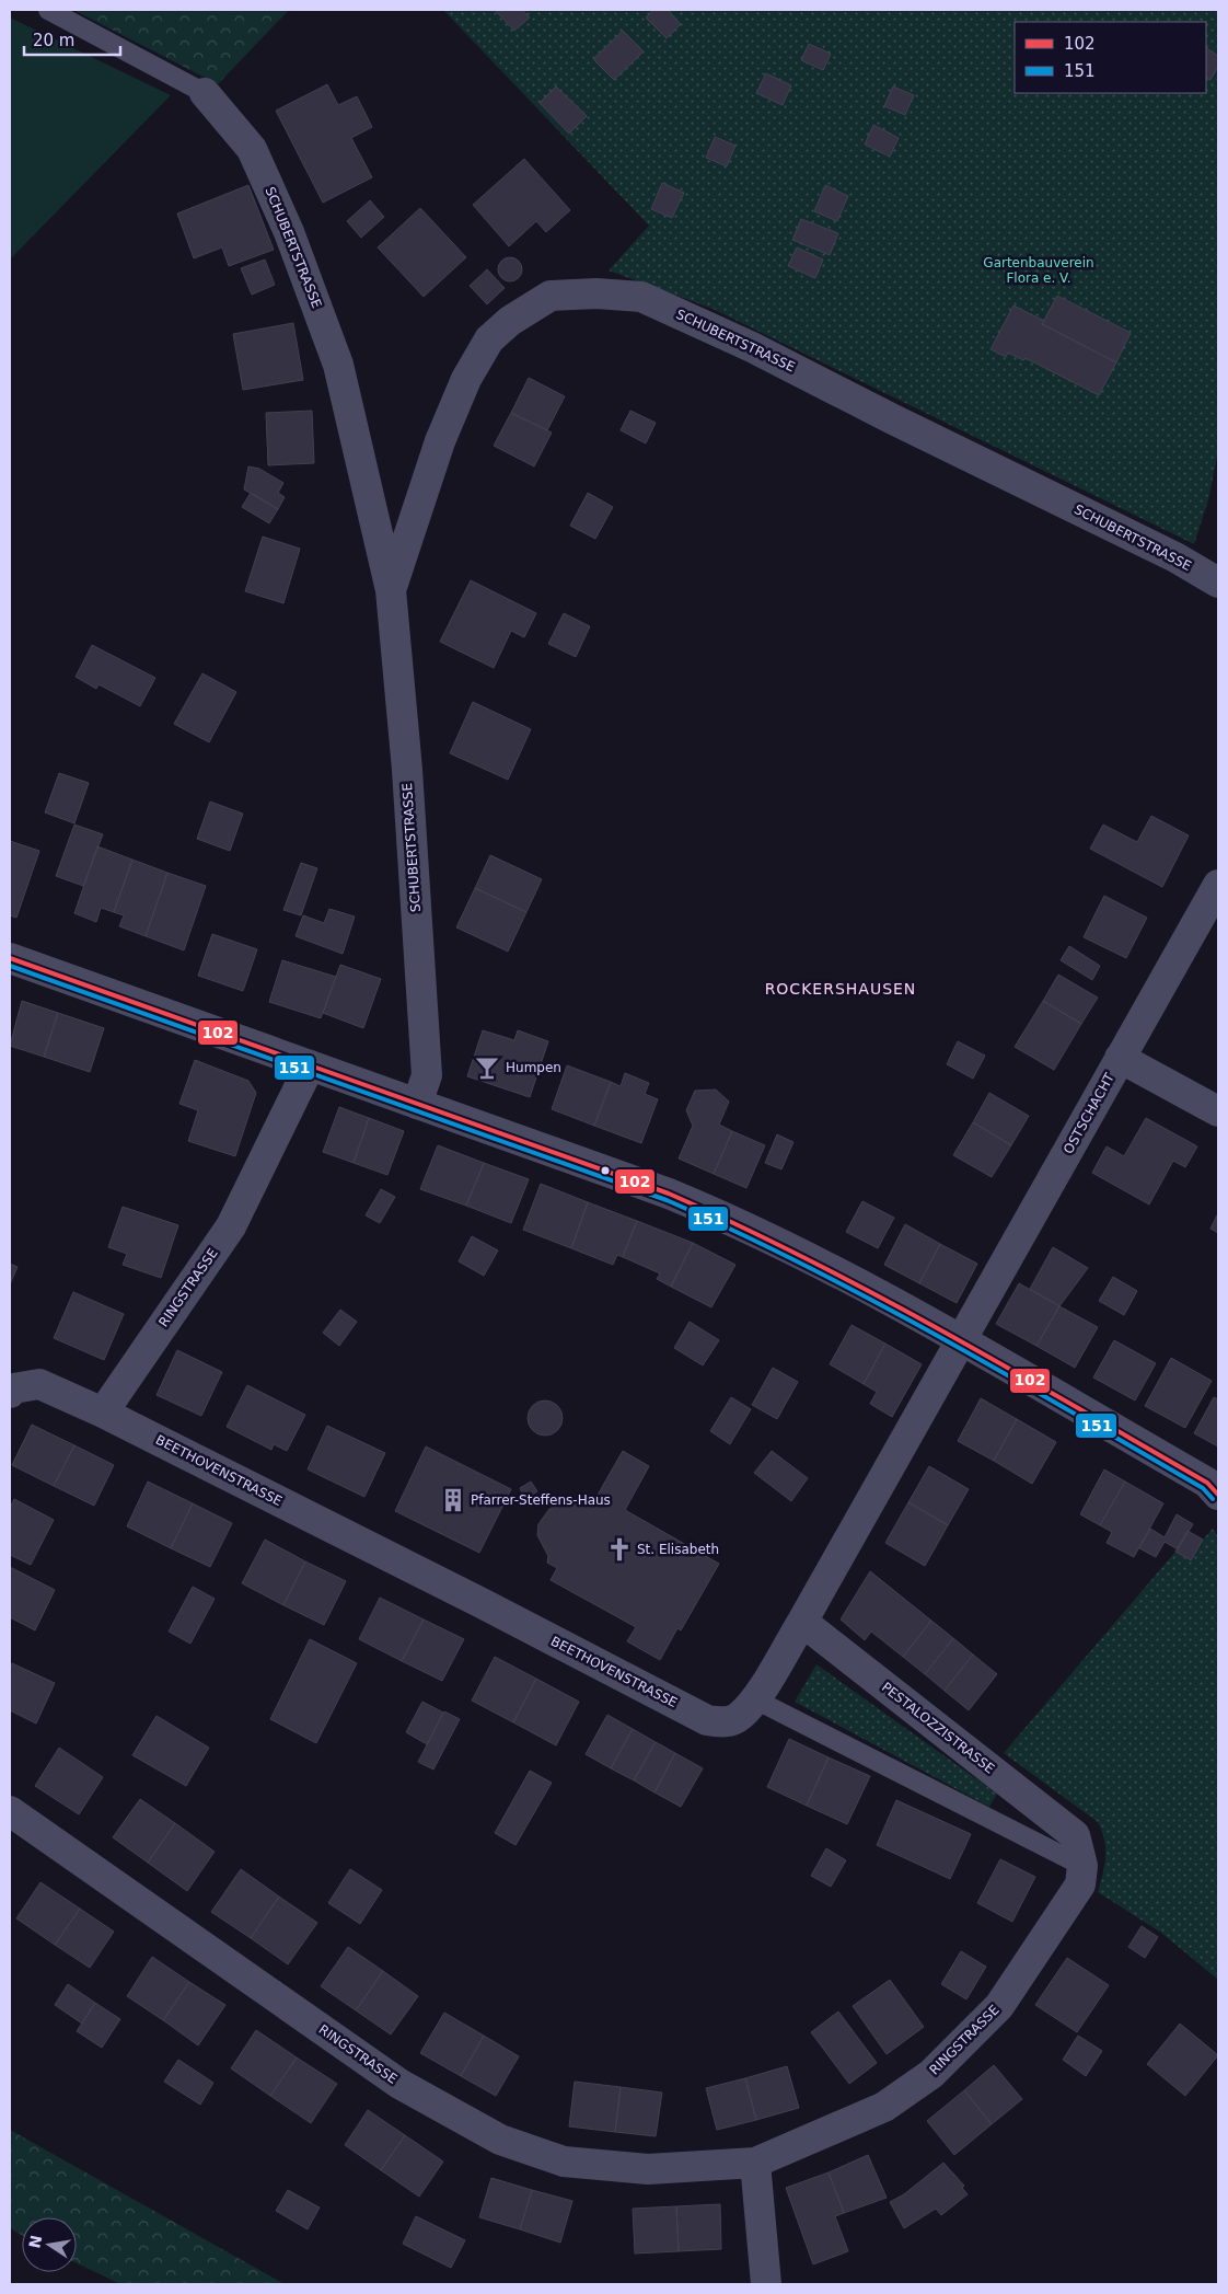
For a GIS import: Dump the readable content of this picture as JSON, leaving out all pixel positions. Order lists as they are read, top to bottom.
{
  "streets": {
    "street": [
      "SCHUBERTSTRASSE",
      "OSTSCHACHT",
      "RINGSTRASSE",
      "BEETHOVENSTRASSE",
      "PESTALOZZISTRASSE"
    ]
  },
  "crossings": [
    ["OSTSCHACHT", "BEETHOVENSTRASSE"],
    ["RINGSTRASSE", "BEETHOVENSTRASSE"],
    ["RINGSTRASSE", "PESTALOZZISTRASSE"],
    ["BEETHOVENSTRASSE", "PESTALOZZISTRASSE"]
  ],
  "districts": ["ROCKERSHAUSEN"],
  "parks": ["Gartenbauverein Flora e. V."],
  "places": {
    "bar": ["Humpen"],
    "building": ["Pfarrer-Steffens-Haus"],
    "church": ["St. Elisabeth"]
  },
  "lines": ["transit line 102", "transit line 151"],
  "legend": ["102", "151"],
  "scale_bar": "20 m",
  "north": "left"
}
